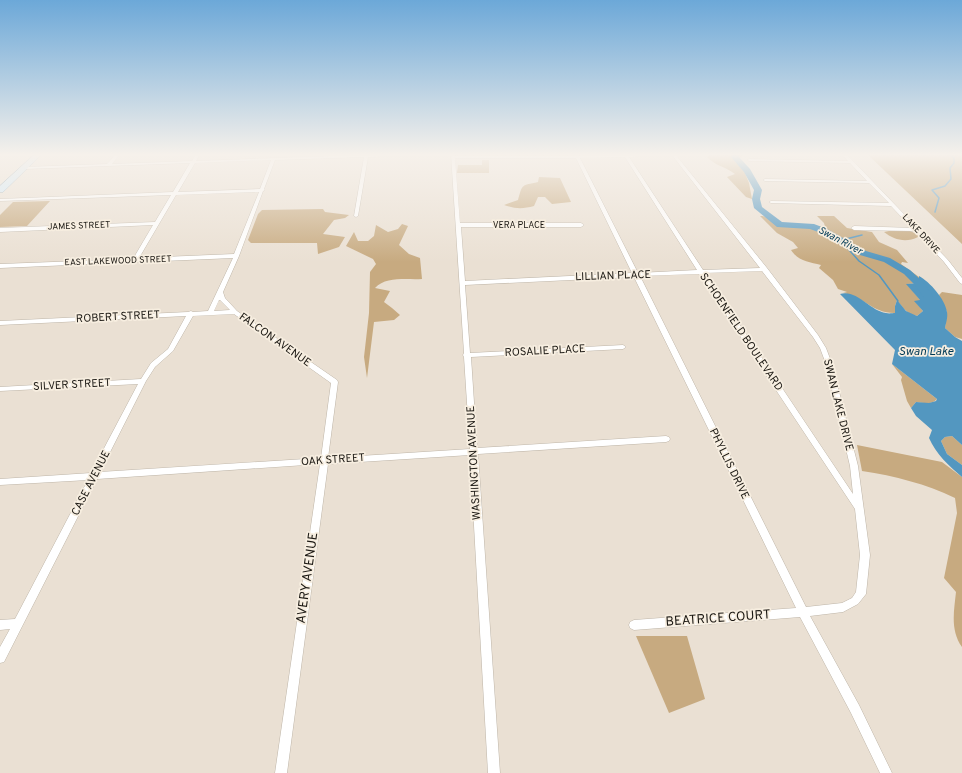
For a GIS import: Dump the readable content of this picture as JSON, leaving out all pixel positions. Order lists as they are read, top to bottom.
{
  "streets": {
    "street": [
      "VERA PLACE",
      "JAMES STREET",
      "LAKE DRIVE",
      "EAST LAKEWOOD STREET",
      "LILLIAN PLACE",
      "ROBERT STREET",
      "SCHOENFIELD BOULEVARD",
      "FALCON AVENUE",
      "ROSALIE PLACE",
      "SILVER STREET",
      "SWAN LAKE DRIVE",
      "OAK STREET",
      "WASHINGTON AVENUE",
      "PHYLLIS DRIVE",
      "CASE AVENUE",
      "AVERY AVENUE",
      "BEATRICE COURT"
    ]
  },
  "crossings": [
    ["VERA PLACE", "WASHINGTON AVENUE"],
    ["LILLIAN PLACE", "SCHOENFIELD BOULEVARD"],
    ["LILLIAN PLACE", "SWAN LAKE DRIVE"],
    ["LILLIAN PLACE", "WASHINGTON AVENUE"],
    ["LILLIAN PLACE", "PHYLLIS DRIVE"],
    ["ROBERT STREET", "FALCON AVENUE"],
    ["ROBERT STREET", "CASE AVENUE"],
    ["SCHOENFIELD BOULEVARD", "SWAN LAKE DRIVE"],
    ["FALCON AVENUE", "AVERY AVENUE"],
    ["ROSALIE PLACE", "WASHINGTON AVENUE"],
    ["SILVER STREET", "CASE AVENUE"],
    ["SWAN LAKE DRIVE", "PHYLLIS DRIVE"],
    ["SWAN LAKE DRIVE", "BEATRICE COURT"],
    ["OAK STREET", "WASHINGTON AVENUE"],
    ["OAK STREET", "CASE AVENUE"],
    ["OAK STREET", "AVERY AVENUE"],
    ["PHYLLIS DRIVE", "BEATRICE COURT"]
  ],
  "water": ["Swan River", "Swan Lake"]
}
